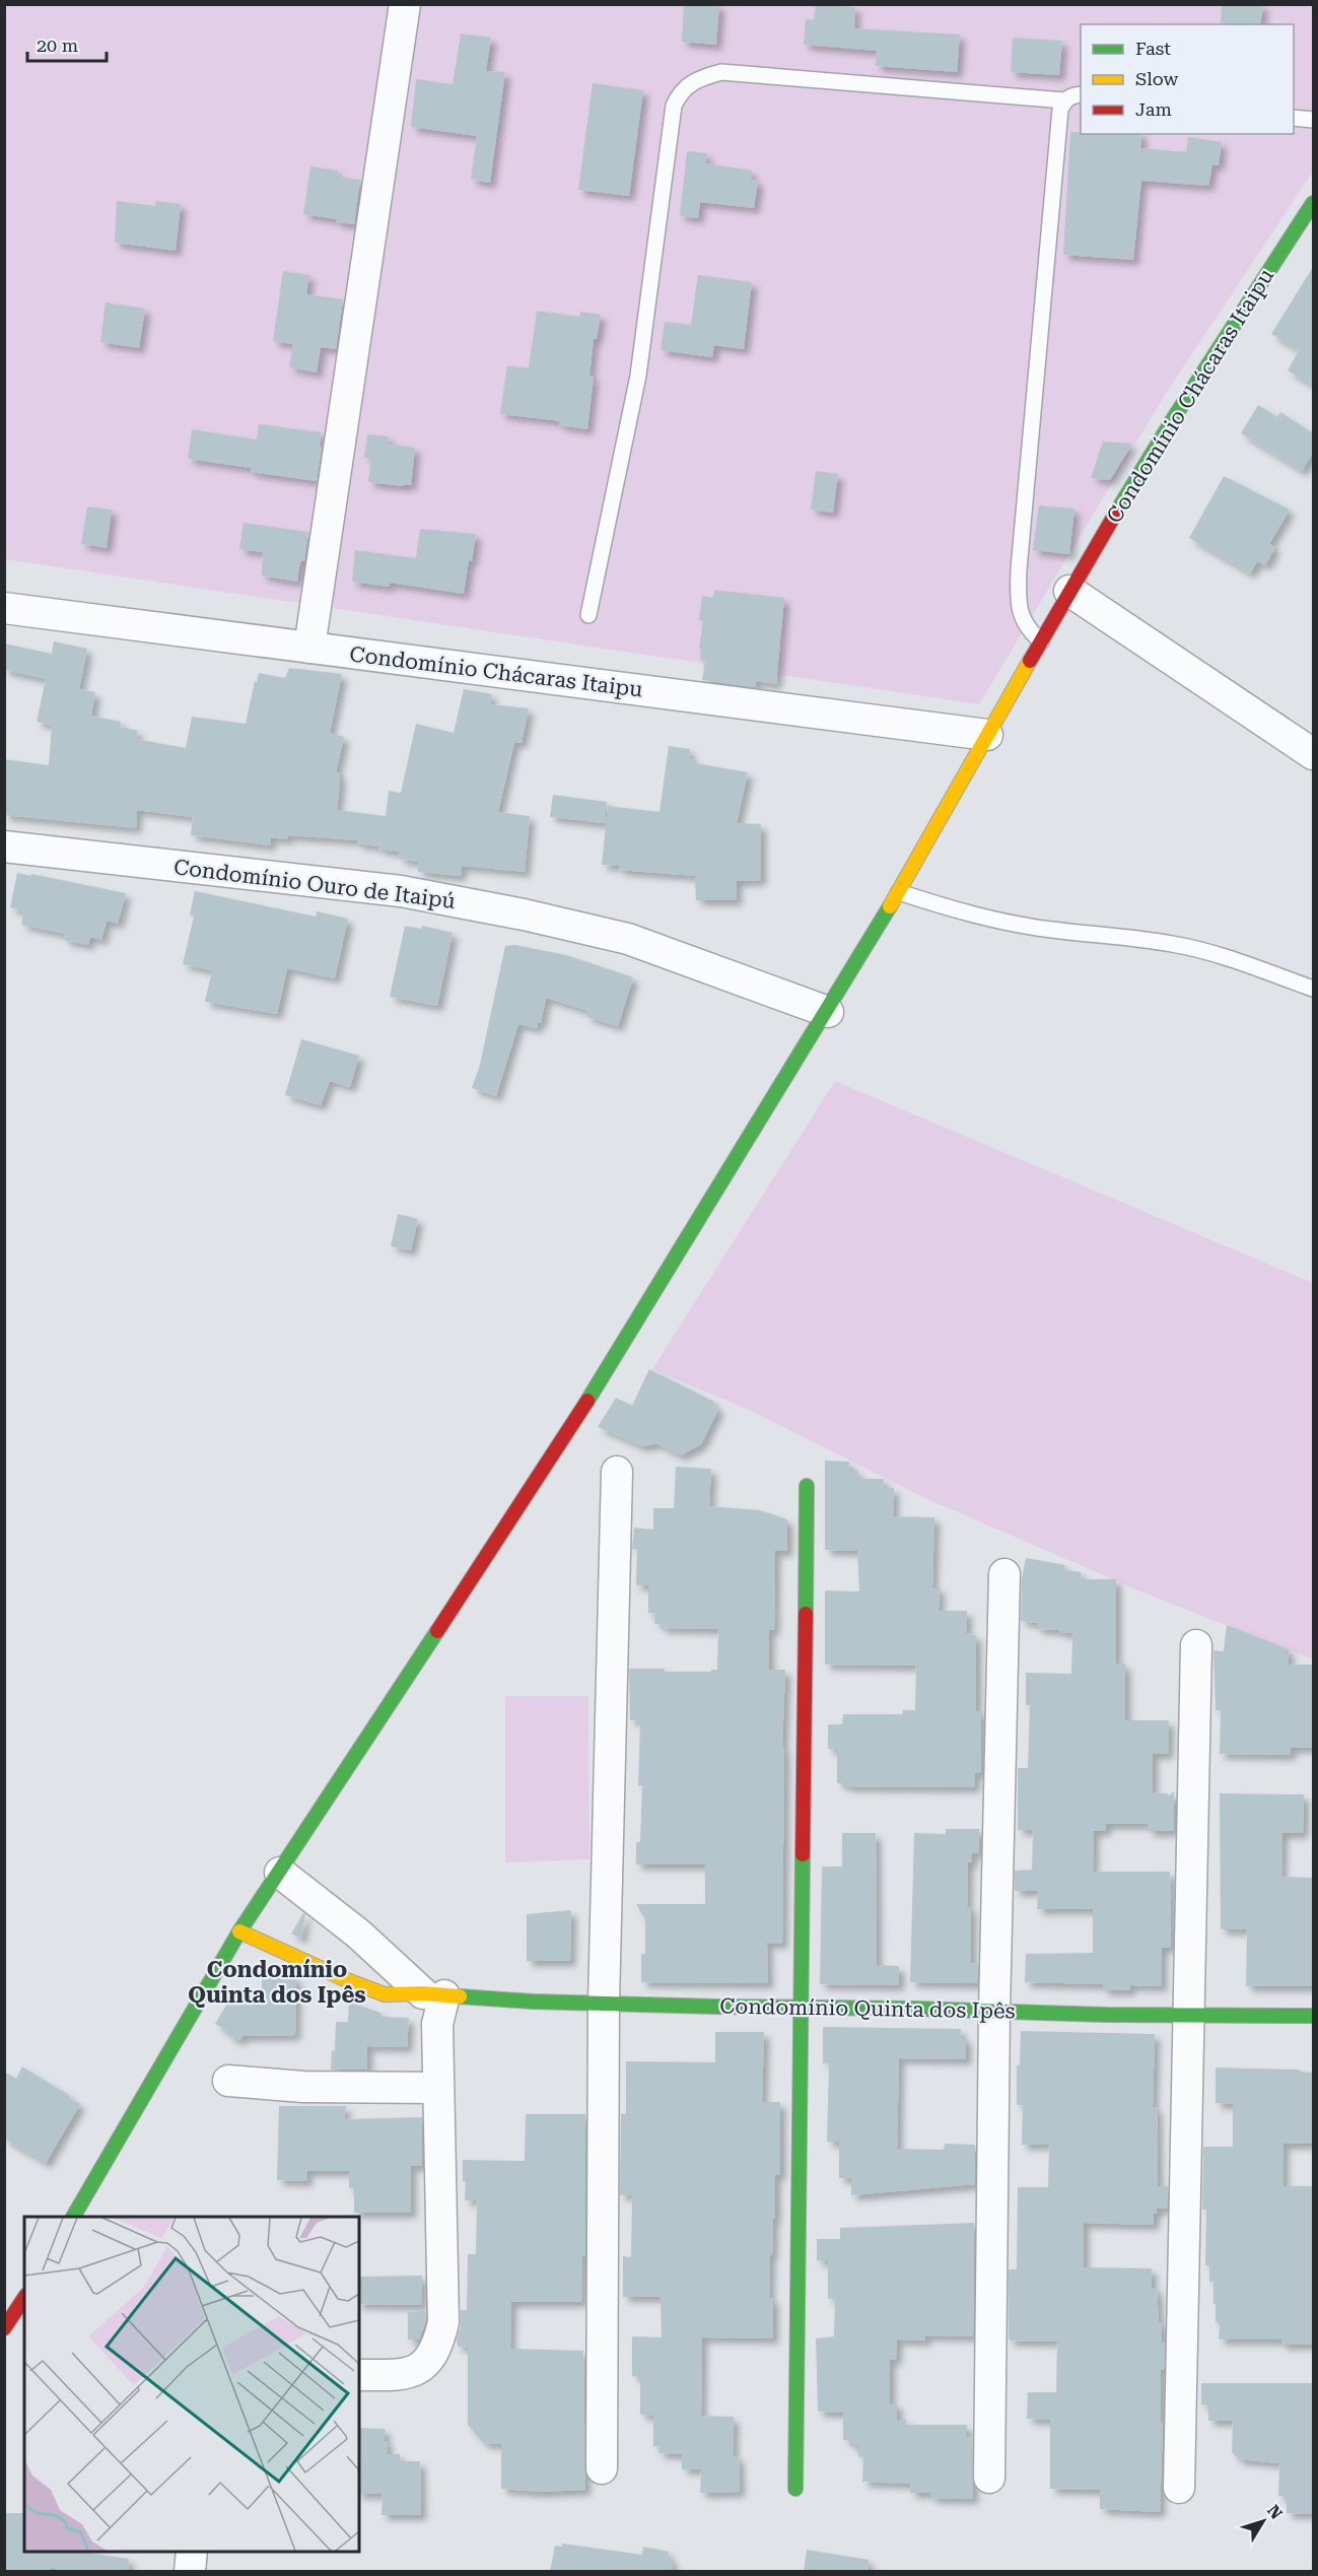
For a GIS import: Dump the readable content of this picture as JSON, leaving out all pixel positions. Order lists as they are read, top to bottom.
{
  "streets": {
    "street": ["Condomínio Chácaras Itaipu", "Condomínio Ouro de Itaipú", "Condomínio Quinta dos Ipês"]
  },
  "crossings": [
    ["Condomínio Chácaras Itaipu", "Condomínio Ouro de Itaipú"],
    ["Condomínio Chácaras Itaipu", "Condomínio Quinta dos Ipês"]
  ],
  "districts": ["Condomínio Quinta dos Ipês"],
  "legend": ["Fast", "Slow", "Jam"],
  "scale_bar": "20 m",
  "north": "top right"
}
